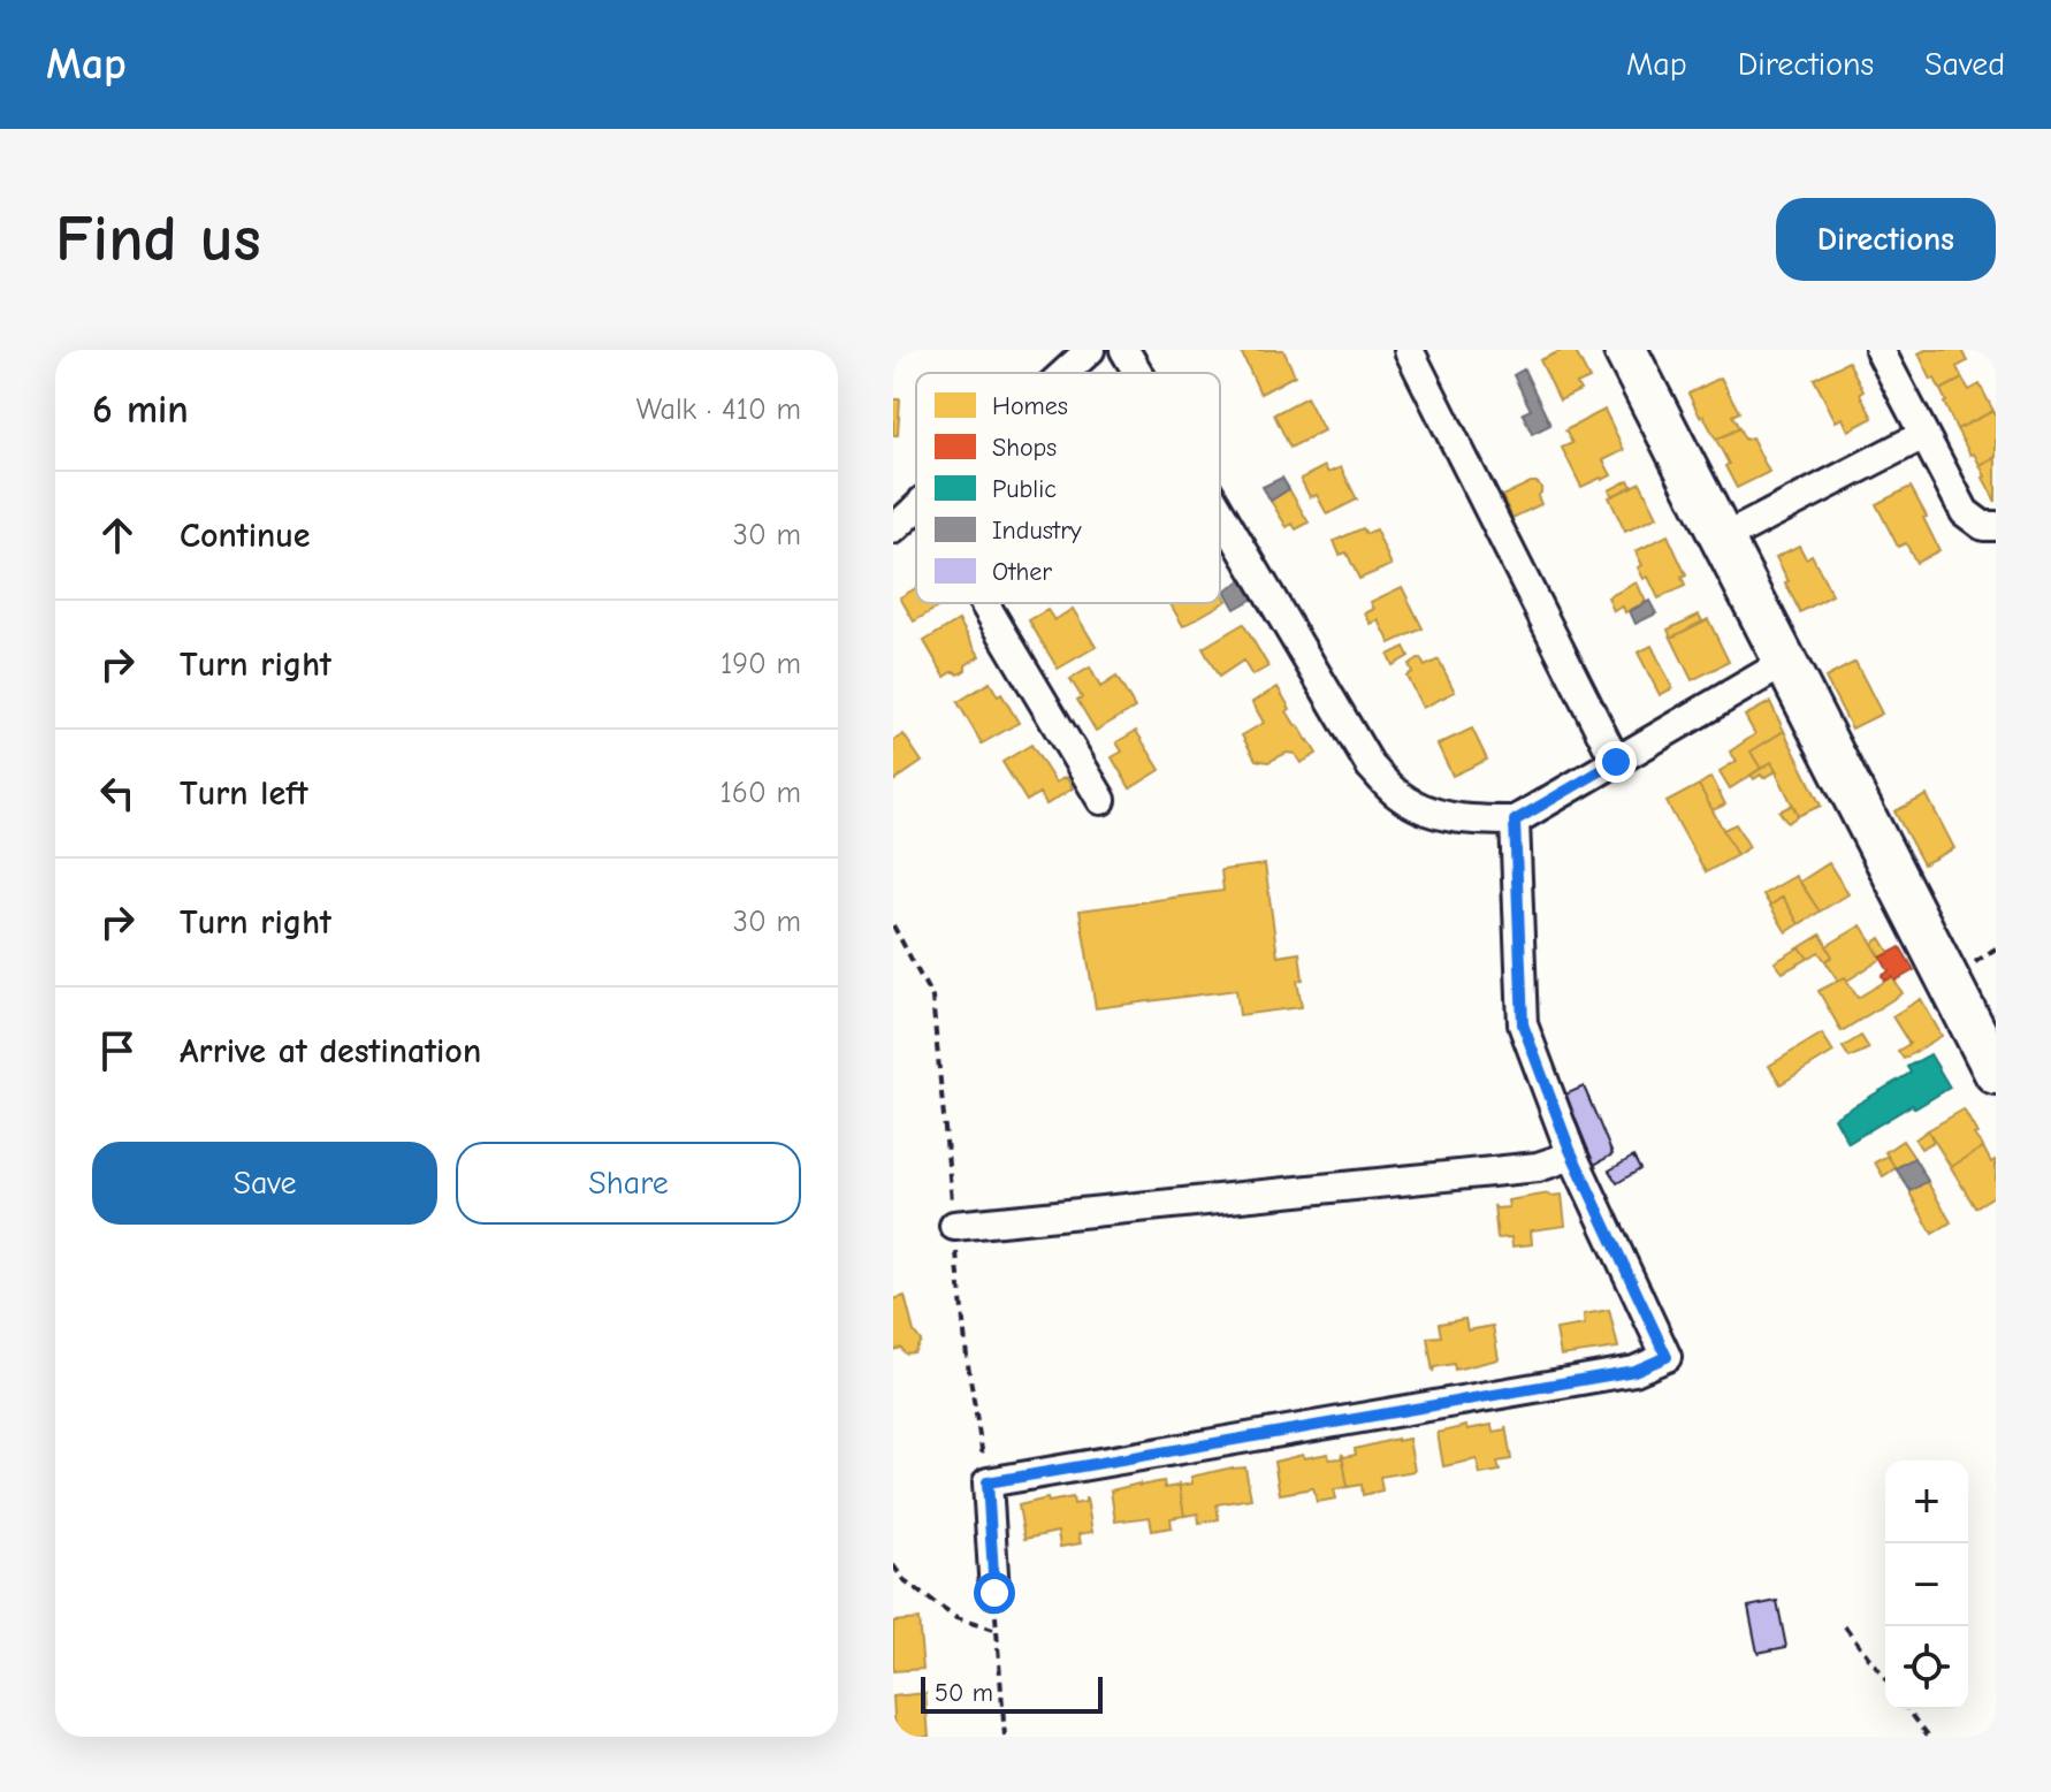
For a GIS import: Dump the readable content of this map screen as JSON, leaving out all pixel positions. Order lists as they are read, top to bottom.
{
  "legend": [
    "Homes",
    "Shops",
    "Public",
    "Industry",
    "Other"
  ],
  "scale_bar": "50 m",
  "page": {
    "header": "Map",
    "nav": ["Map", "Directions", "Saved"],
    "buttons": [
      "Directions",
      ["Save", "Share"]
    ],
    "title": "Find us",
    "heading": ["6 min", "Walk · 410 m"],
    "list": [
      ["Continue", "30 m"],
      ["Turn right", "190 m"],
      ["Turn left", "160 m"],
      ["Turn right", "30 m"],
      "Arrive at destination"
    ],
    "map_buttons": ["+", "−"],
    "scale": "50 m"
  }
}
